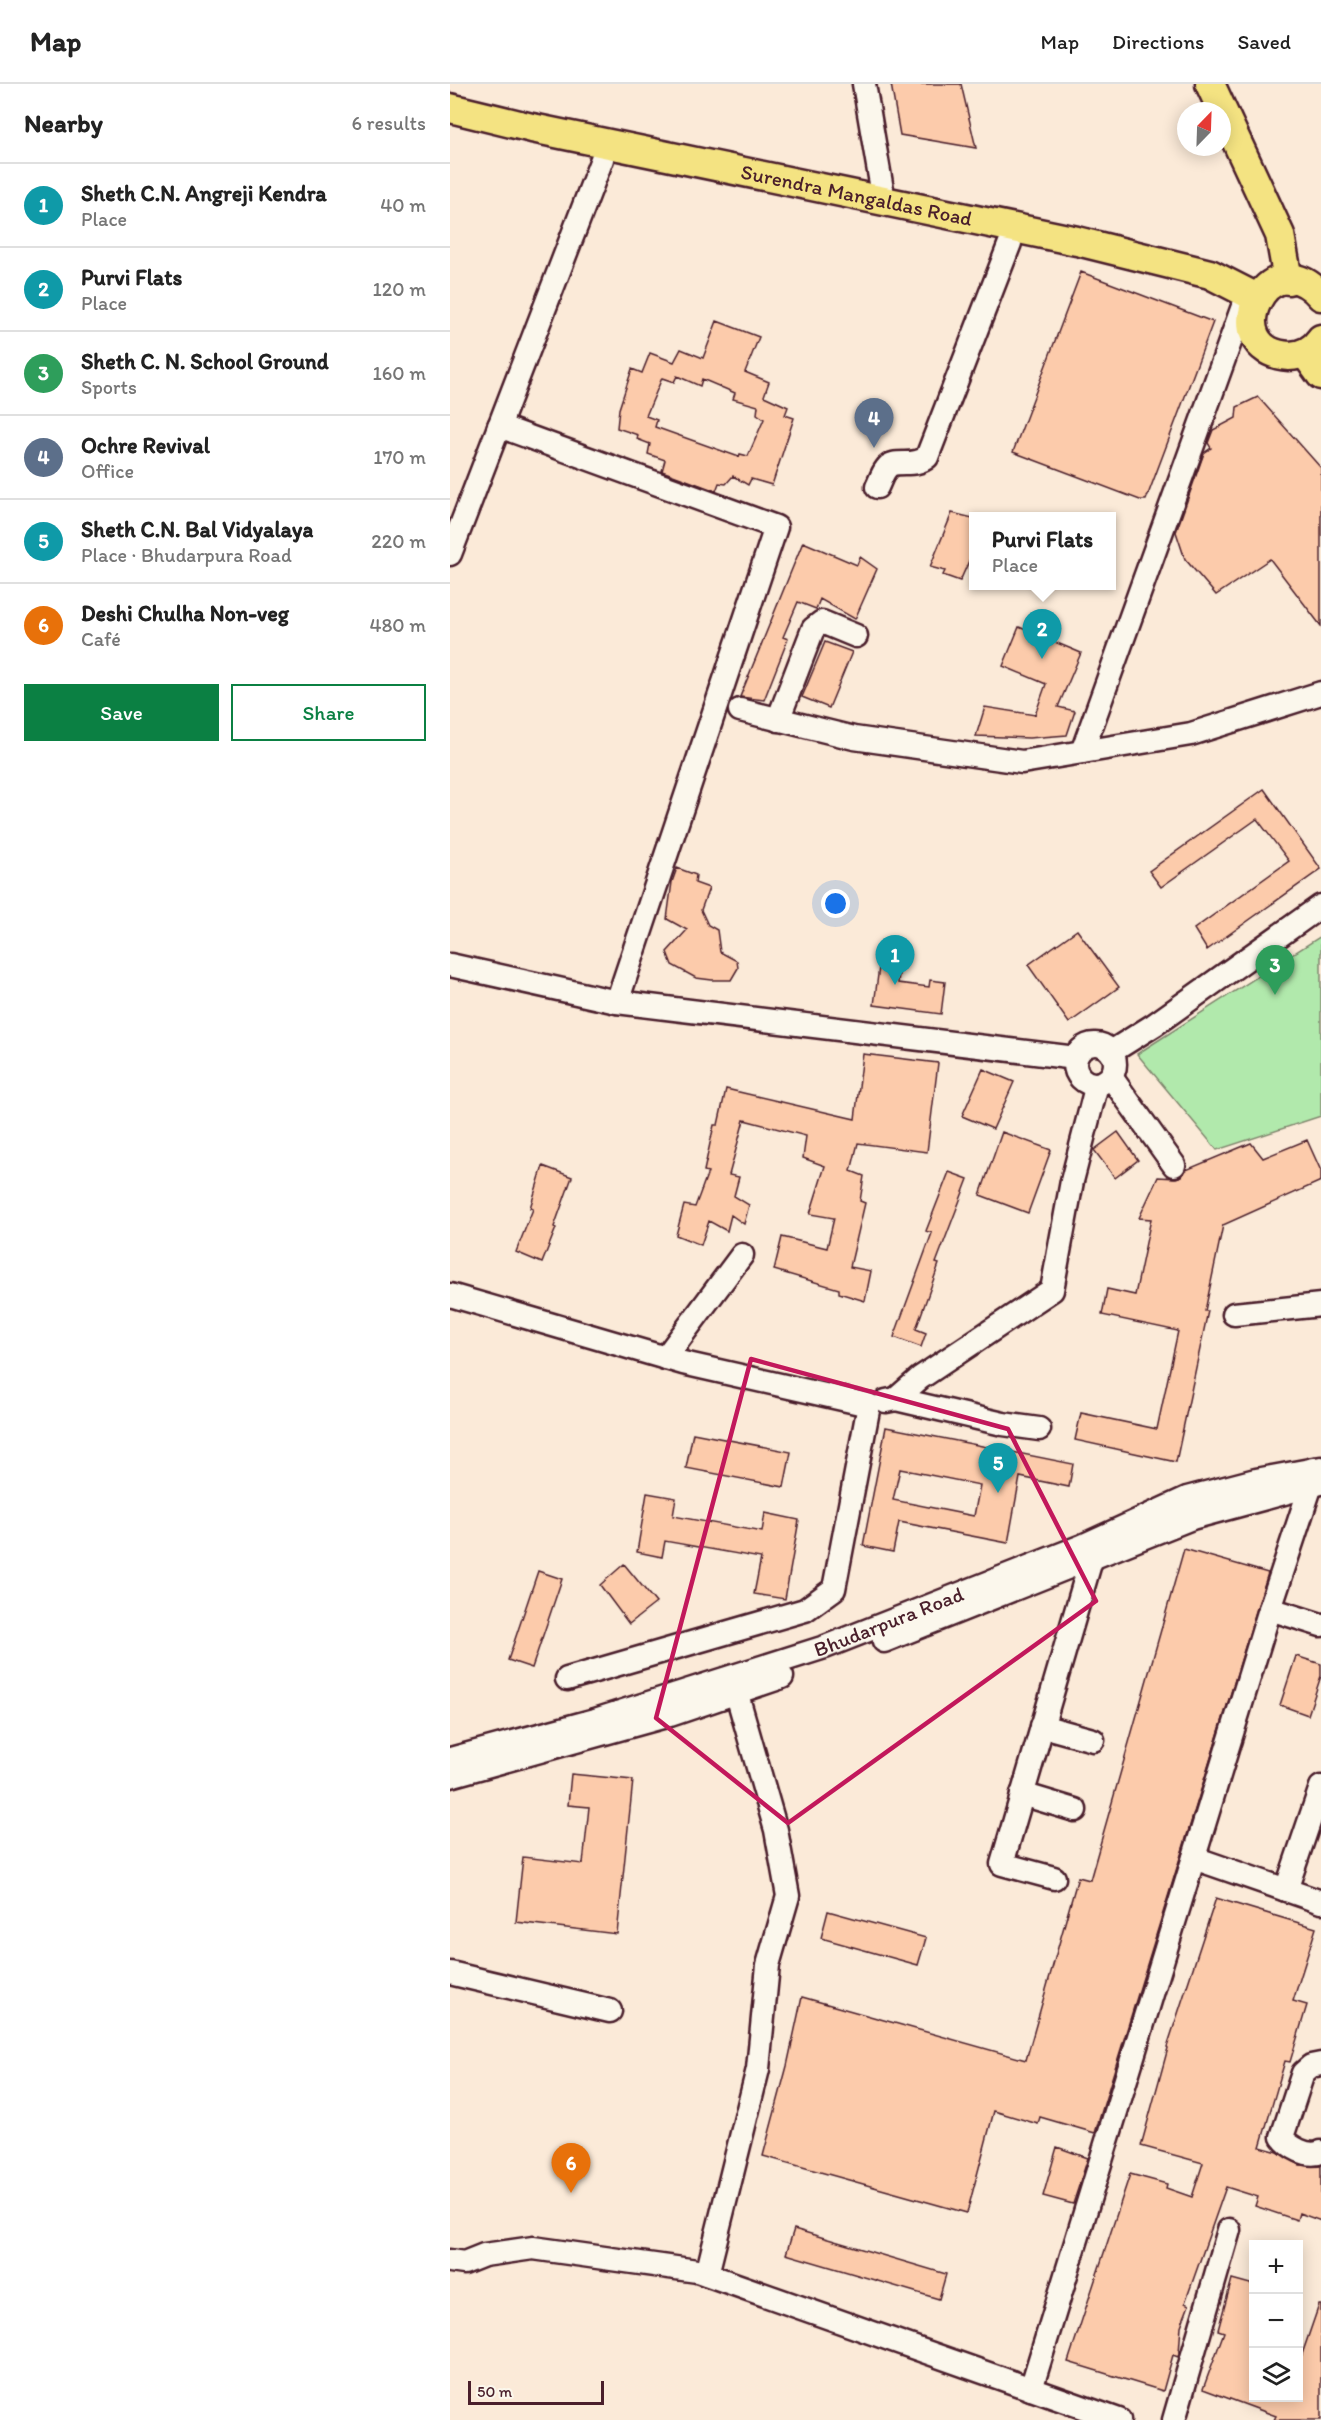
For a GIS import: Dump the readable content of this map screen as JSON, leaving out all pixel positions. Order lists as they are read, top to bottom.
{
  "streets": {
    "main road": ["Surendra Mangaldas Road"],
    "street": ["Bhudarpura Road"]
  },
  "scale_bar": "50 m",
  "north": "top right",
  "page": {
    "header": "Map",
    "nav": ["Map", "Directions", "Saved"],
    "heading": ["Nearby", "6 results"],
    "list": [
      {
        "mark": "1",
        "name": "Sheth C.N. Angreji Kendra",
        "note": "Place",
        "value": "40 m"
      },
      {
        "mark": "2",
        "name": "Purvi Flats",
        "note": "Place",
        "value": "120 m"
      },
      {
        "mark": "3",
        "name": "Sheth C. N. School Ground",
        "note": "Sports",
        "value": "160 m"
      },
      {
        "mark": "4",
        "name": "Ochre Revival",
        "note": "Office",
        "value": "170 m"
      },
      {
        "mark": "5",
        "name": "Sheth C.N. Bal Vidyalaya",
        "note": "Place · Bhudarpura Road",
        "value": "220 m"
      },
      {
        "mark": "6",
        "name": "Deshi Chulha Non-veg",
        "note": "Café",
        "value": "480 m"
      }
    ],
    "pins": [
      "4",
      "2",
      "1",
      "3",
      "5",
      "6"
    ],
    "popup": ["Purvi Flats", "Place"],
    "buttons": ["Save", "Share"],
    "map_buttons": ["+", "−"],
    "scale": "50 m"
  }
}
